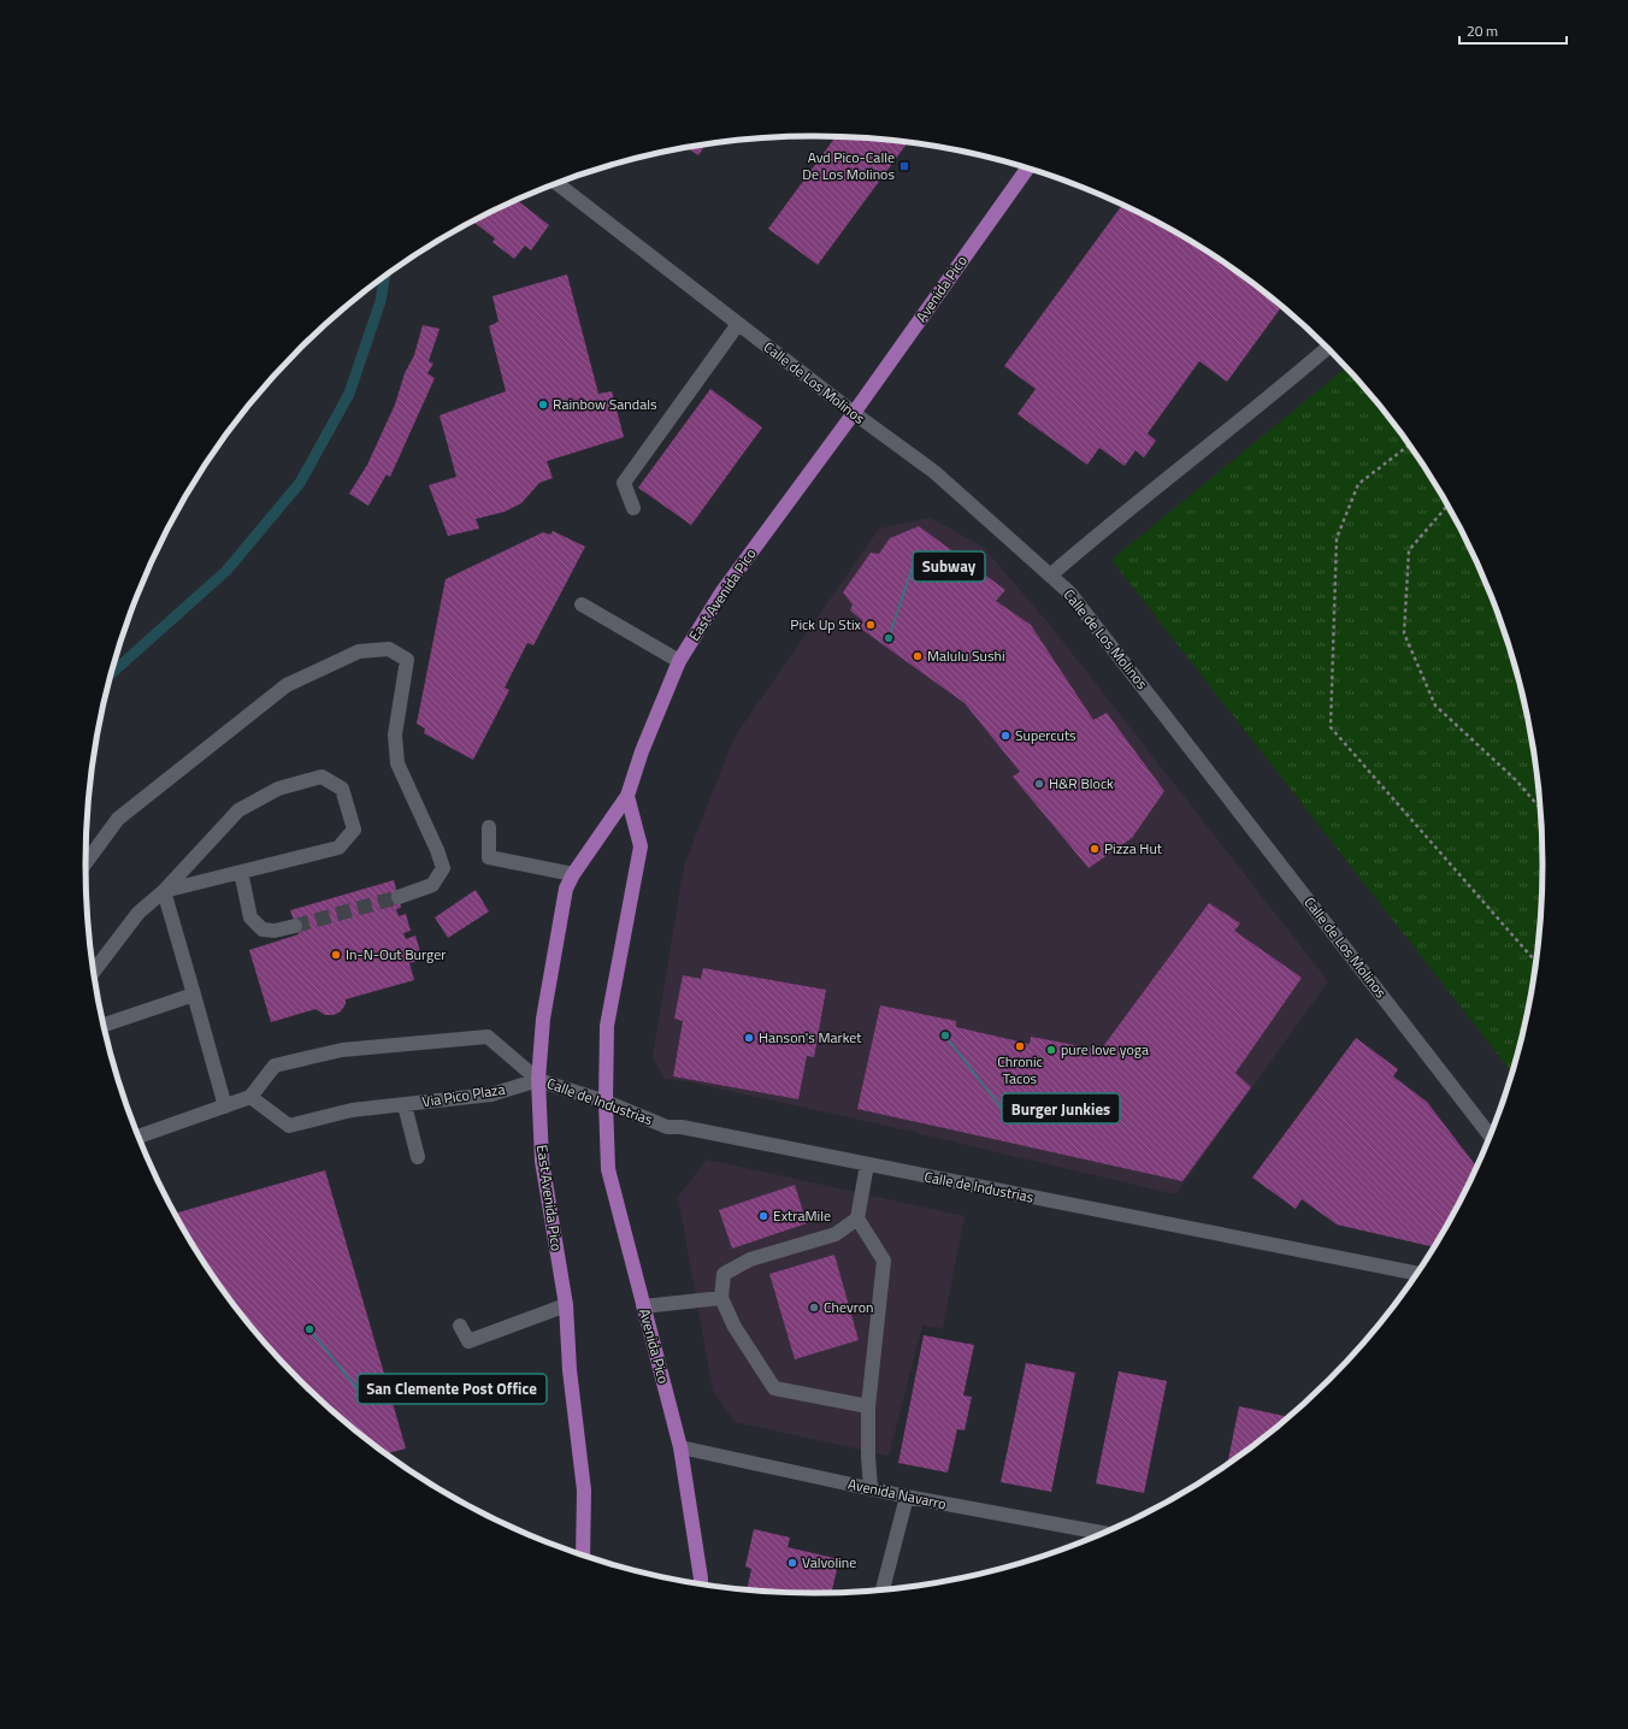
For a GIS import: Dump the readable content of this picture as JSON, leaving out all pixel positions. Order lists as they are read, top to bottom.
{
  "streets": {
    "main road": ["Avenida Pico", "East Avenida Pico"],
    "street": [
      "Calle de Los Molinos",
      "Via Pico Plaza",
      "Calle de Industrias",
      "Avenida Navarro"
    ]
  },
  "crossings": [
    ["Avenida Pico", "Calle de Los Molinos"],
    ["Avenida Pico", "East Avenida Pico"],
    ["Avenida Pico", "Calle de Industrias"],
    ["Avenida Pico", "Avenida Navarro"],
    ["Calle de Los Molinos", "East Avenida Pico"],
    ["East Avenida Pico", "Via Pico Plaza"],
    ["East Avenida Pico", "Calle de Industrias"],
    ["Via Pico Plaza", "Calle de Industrias"]
  ],
  "places": {
    "transit": ["Avd Pico-Calle De Los Molinos"],
    "other": [
      "Rainbow Sandals",
      "Pick Up Stix",
      "Subway",
      "Malulu Sushi",
      "Supercuts",
      "H&R Block",
      "Pizza Hut",
      "In-N-Out Burger",
      "Burger Junkies",
      "Hanson's Market",
      "Chronic Tacos",
      "pure love yoga",
      "ExtraMile",
      "Chevron",
      "San Clemente Post Office",
      "Valvoline"
    ]
  },
  "scale_bar": "20 m"
}
